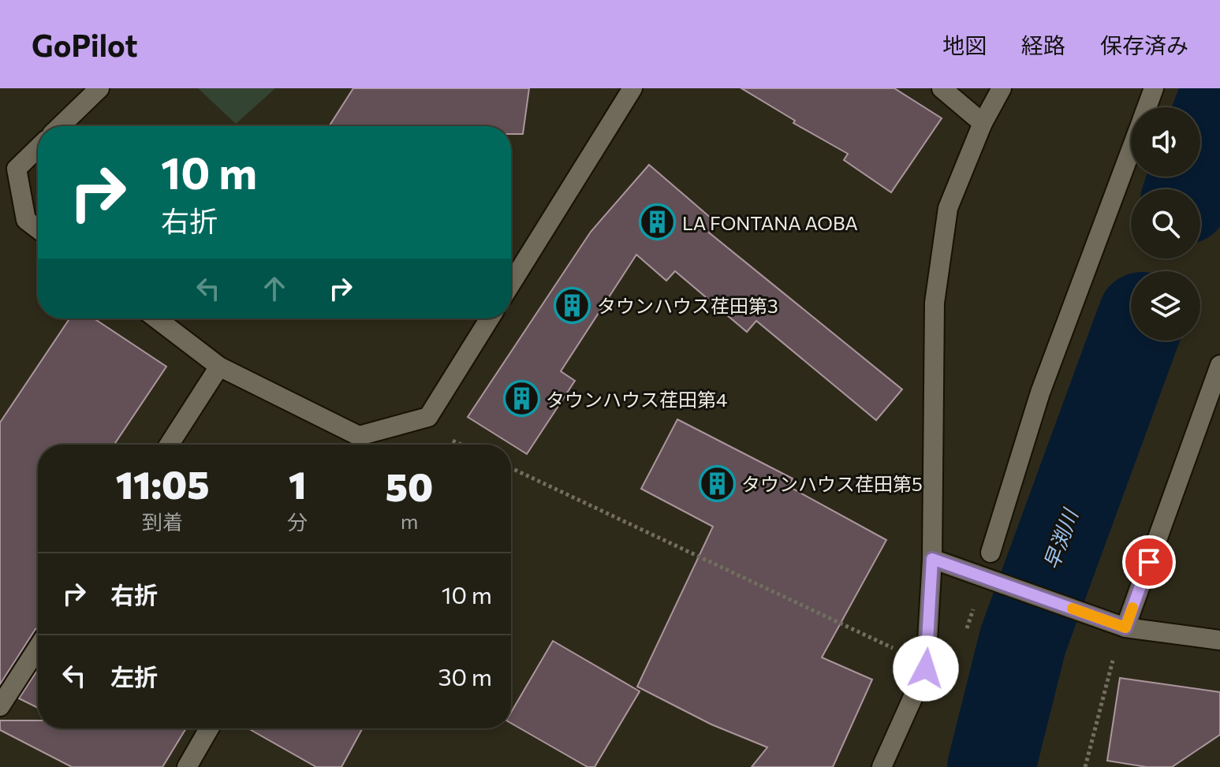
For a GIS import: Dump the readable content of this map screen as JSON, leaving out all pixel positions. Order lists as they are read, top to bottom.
{
  "water": ["早渕川"],
  "places": {
    "building": [
      "LA FONTANA AOBA",
      "タウンハウス荏田第3",
      "タウンハウス荏田第4",
      "タウンハウス荏田第5"
    ]
  },
  "page": {
    "header": "GoPilot",
    "nav": ["地図", "経路", "保存済み"],
    "turn": ["10 m", "右折"],
    "eta": [
      "11:05",
      "到着",
      "1",
      "分",
      "50",
      "m"
    ],
    "list": [
      {
        "name": "右折",
        "value": "10 m"
      },
      {
        "name": "左折",
        "value": "30 m"
      }
    ]
  }
}
